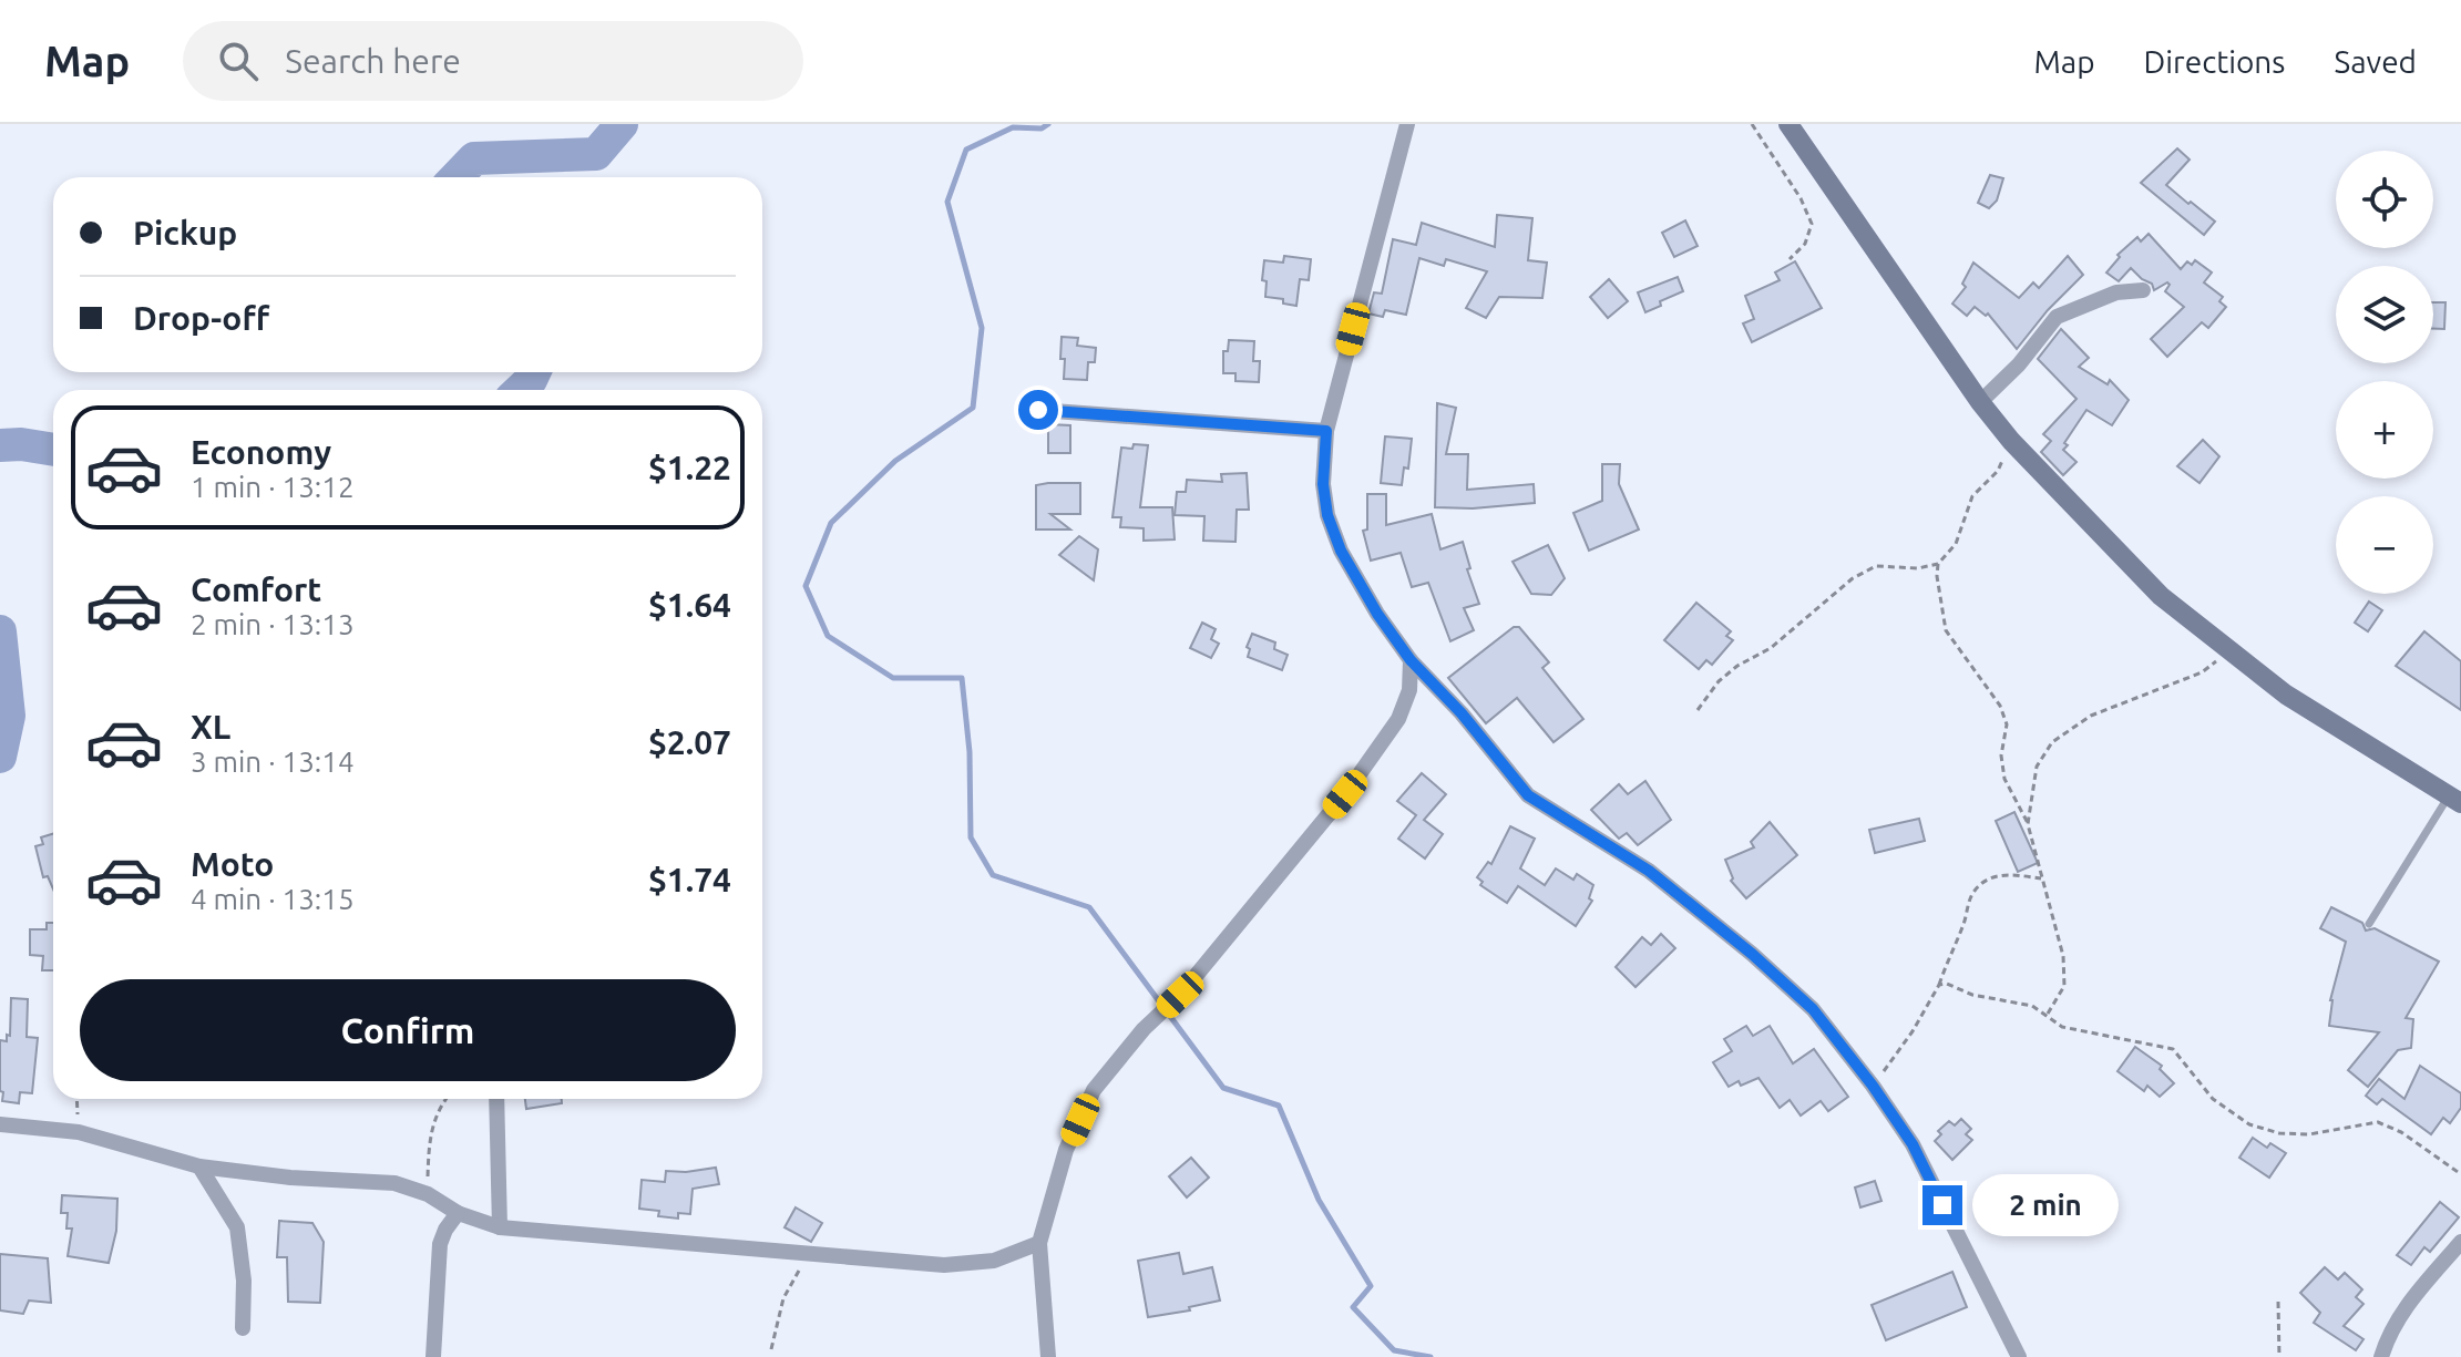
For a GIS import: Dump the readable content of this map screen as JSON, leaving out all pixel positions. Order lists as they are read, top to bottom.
{
  "page": {
    "header": "Map",
    "search": "Search here",
    "nav": ["Map", "Directions", "Saved"],
    "map_buttons": ["+", "−"],
    "banner": ["Pickup", "Drop-off"],
    "list": [
      {
        "name": "Economy",
        "note": "1 min · 13:12",
        "value": "$1.22"
      },
      {
        "name": "Comfort",
        "note": "2 min · 13:13",
        "value": "$1.64"
      },
      {
        "name": "XL",
        "note": "3 min · 13:14",
        "value": "$2.07"
      },
      {
        "name": "Moto",
        "note": "4 min · 13:15",
        "value": "$1.74"
      }
    ],
    "buttons": "Confirm",
    "bubble": "2 min"
  }
}
